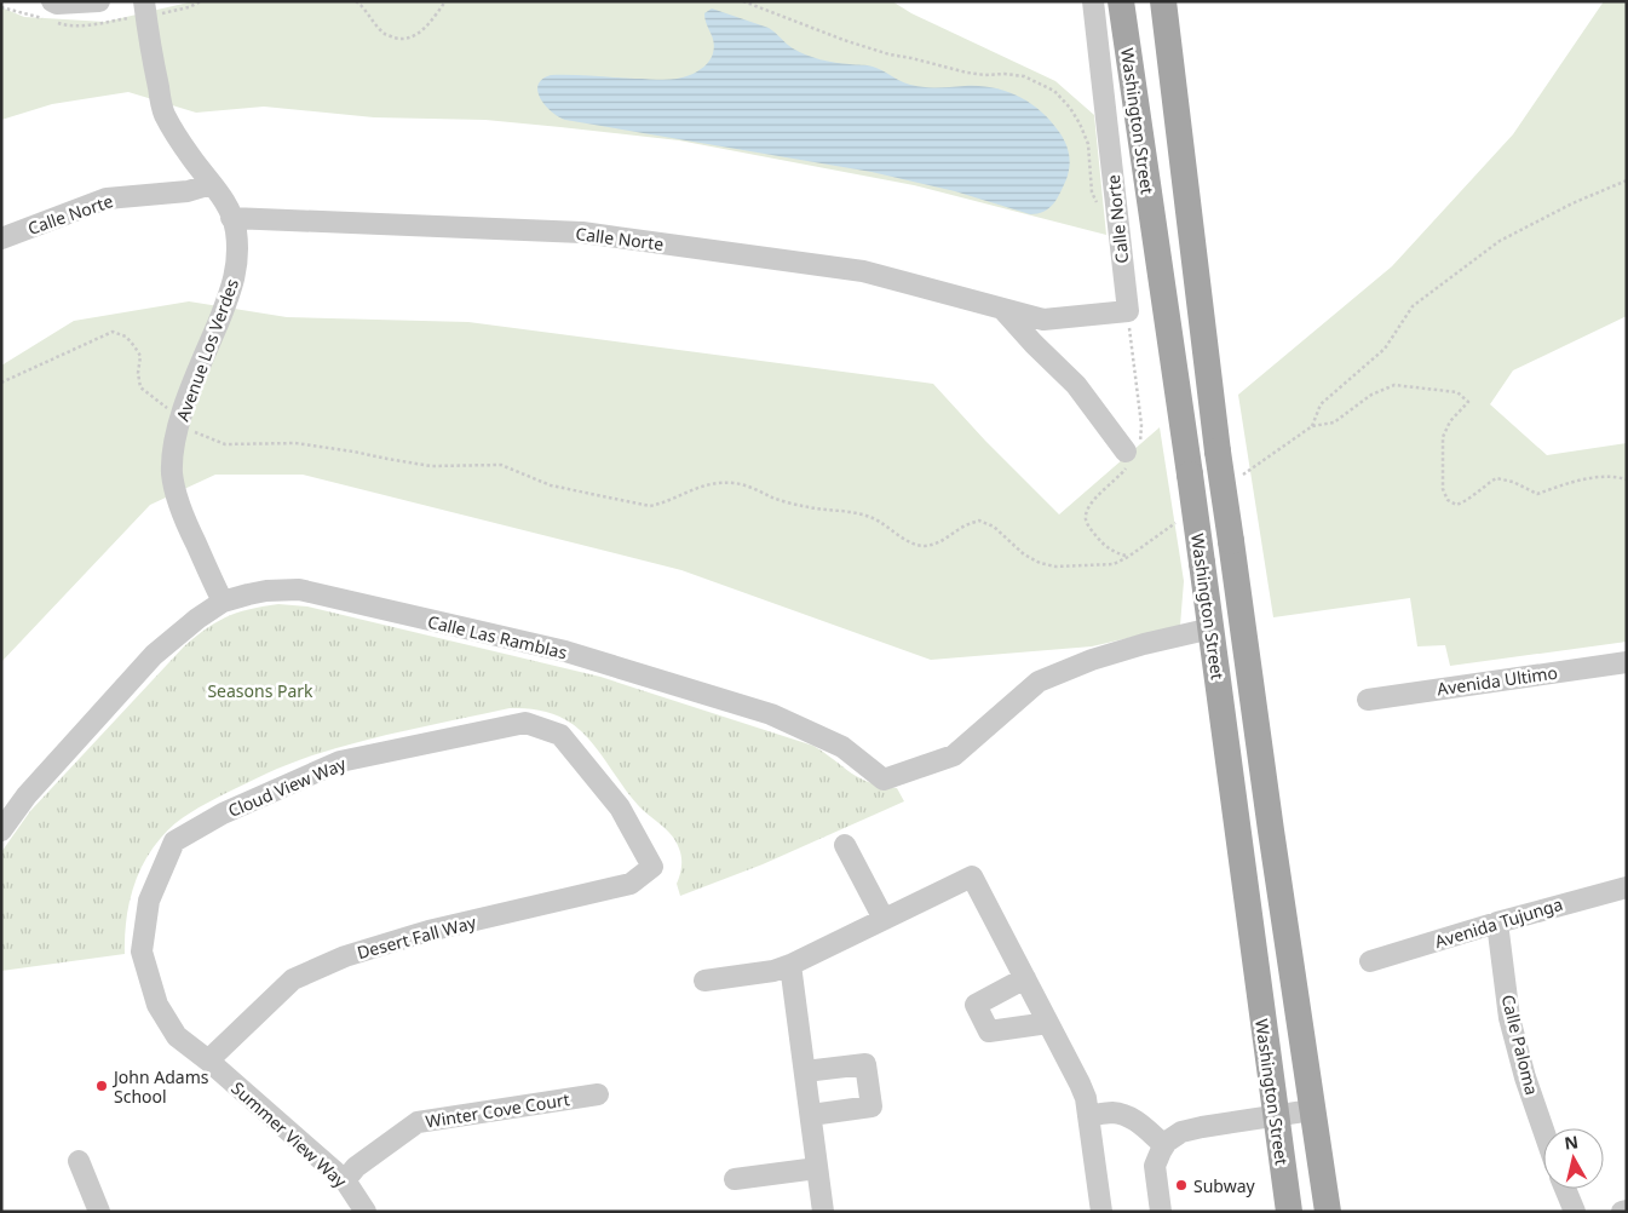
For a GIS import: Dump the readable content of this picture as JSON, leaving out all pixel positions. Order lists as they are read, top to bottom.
{
  "streets": {
    "main road": ["Washington Street"],
    "street": [
      "Calle Norte",
      "Avenue Los Verdes",
      "Calle Las Ramblas",
      "Avenida Ultimo",
      "Cloud View Way",
      "Avenida Tujunga",
      "Desert Fall Way",
      "Calle Paloma",
      "Winter Cove Court",
      "Summer View Way"
    ]
  },
  "crossings": [
    ["Washington Street", "Calle Las Ramblas"],
    ["Calle Norte", "Avenue Los Verdes"],
    ["Avenue Los Verdes", "Calle Las Ramblas"],
    ["Cloud View Way", "Desert Fall Way"],
    ["Cloud View Way", "Summer View Way"],
    ["Avenida Tujunga", "Calle Paloma"],
    ["Desert Fall Way", "Summer View Way"],
    ["Winter Cove Court", "Summer View Way"]
  ],
  "parks": ["Seasons Park"],
  "places": ["John Adams School", "Subway"],
  "north": "top"
}
